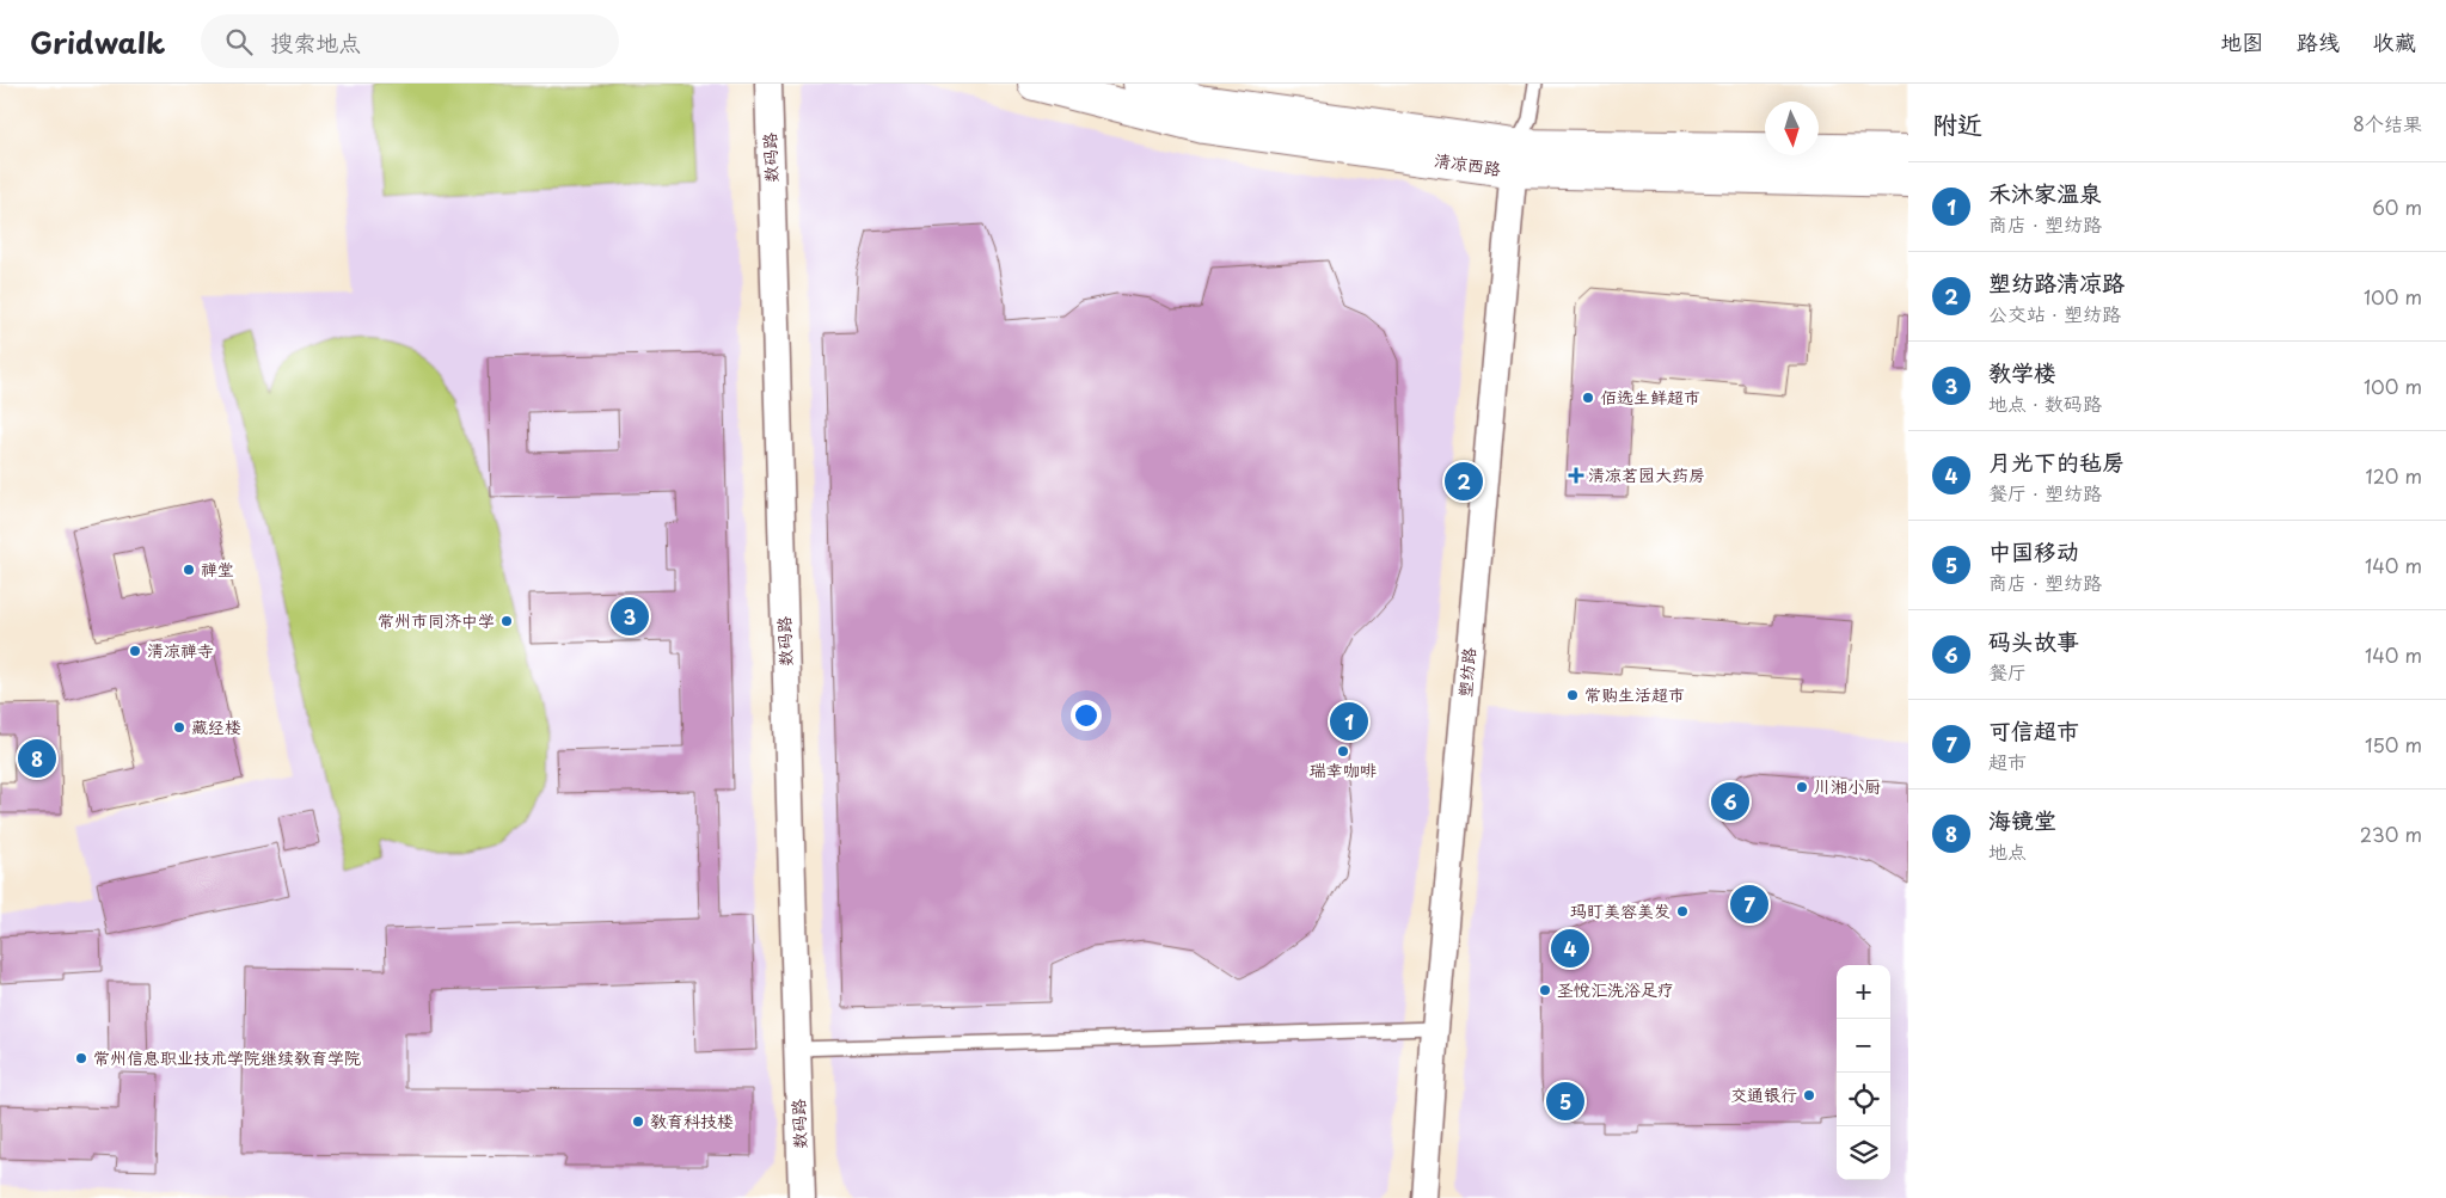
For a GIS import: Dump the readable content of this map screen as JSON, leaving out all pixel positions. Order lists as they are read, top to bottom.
{
  "streets": {
    "street": ["数码路", "清凉西路", "塑纺路"]
  },
  "crossings": [
    ["清凉西路", "塑纺路"]
  ],
  "places": {
    "other": [
      "佰选生鲜超市",
      "禅堂",
      "常州市同济中学",
      "清凉禅寺",
      "常购生活超市",
      "藏经楼",
      "瑞幸咖啡",
      "川湘小厨",
      "玛盯美容美发",
      "圣悦汇洗浴足疗",
      "常州信息职业技术学院继续教育学院",
      "交通银行",
      "教育科技楼"
    ],
    "health": ["清凉茗园大药房"]
  },
  "north": "bottom",
  "page": {
    "header": "Gridwalk",
    "search": "搜索地点",
    "nav": ["地图", "路线", "收藏"],
    "heading": ["附近", "8个结果"],
    "list": [
      {
        "mark": "1",
        "name": "禾沐家温泉",
        "note": "商店 · 塑纺路",
        "value": "60 m"
      },
      {
        "mark": "2",
        "name": "塑纺路清凉路",
        "note": "公交站 · 塑纺路",
        "value": "100 m"
      },
      {
        "mark": "3",
        "name": "教学楼",
        "note": "地点 · 数码路",
        "value": "100 m"
      },
      {
        "mark": "4",
        "name": "月光下的毡房",
        "note": "餐厅 · 塑纺路",
        "value": "120 m"
      },
      {
        "mark": "5",
        "name": "中国移动",
        "note": "商店 · 塑纺路",
        "value": "140 m"
      },
      {
        "mark": "6",
        "name": "码头故事",
        "note": "餐厅",
        "value": "140 m"
      },
      {
        "mark": "7",
        "name": "可信超市",
        "note": "超市",
        "value": "150 m"
      },
      {
        "mark": "8",
        "name": "海镜堂",
        "note": "地点",
        "value": "230 m"
      }
    ],
    "pins": [
      "2",
      "3",
      "1",
      "8",
      "6",
      "7",
      "4",
      "5"
    ],
    "map_buttons": ["+", "−"]
  }
}
